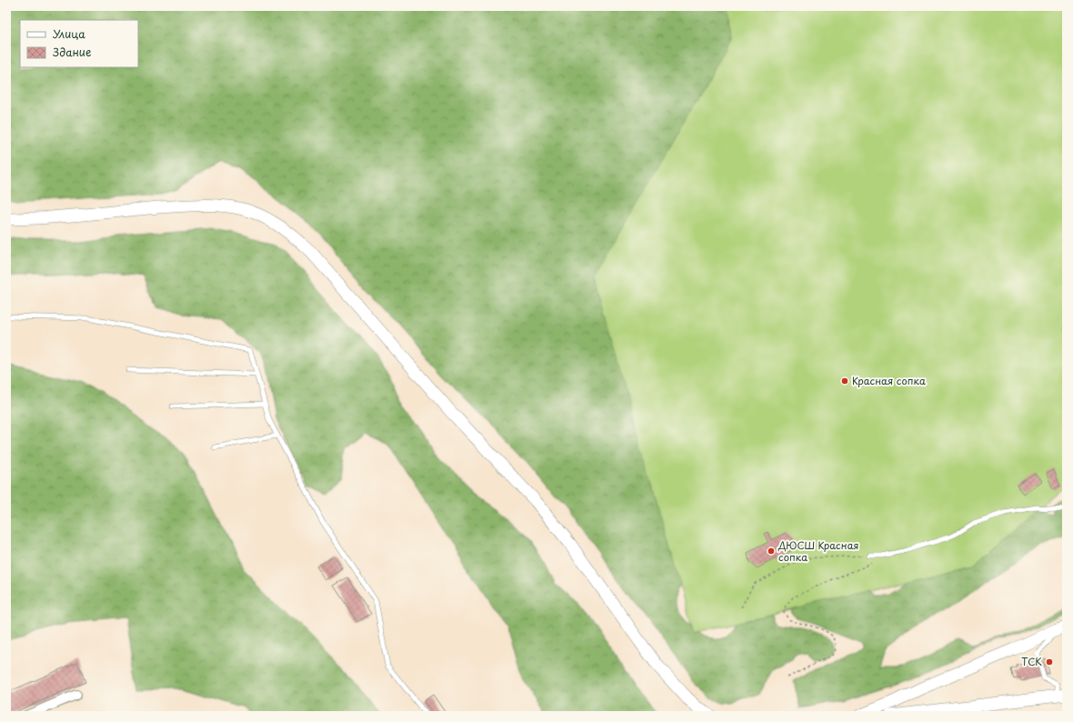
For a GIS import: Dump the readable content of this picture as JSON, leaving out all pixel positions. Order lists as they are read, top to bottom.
{
  "places": ["Красная сопка", "ДЮСШ Красная сопка", "ТСК"],
  "legend": ["Улица", "Здание"]
}
